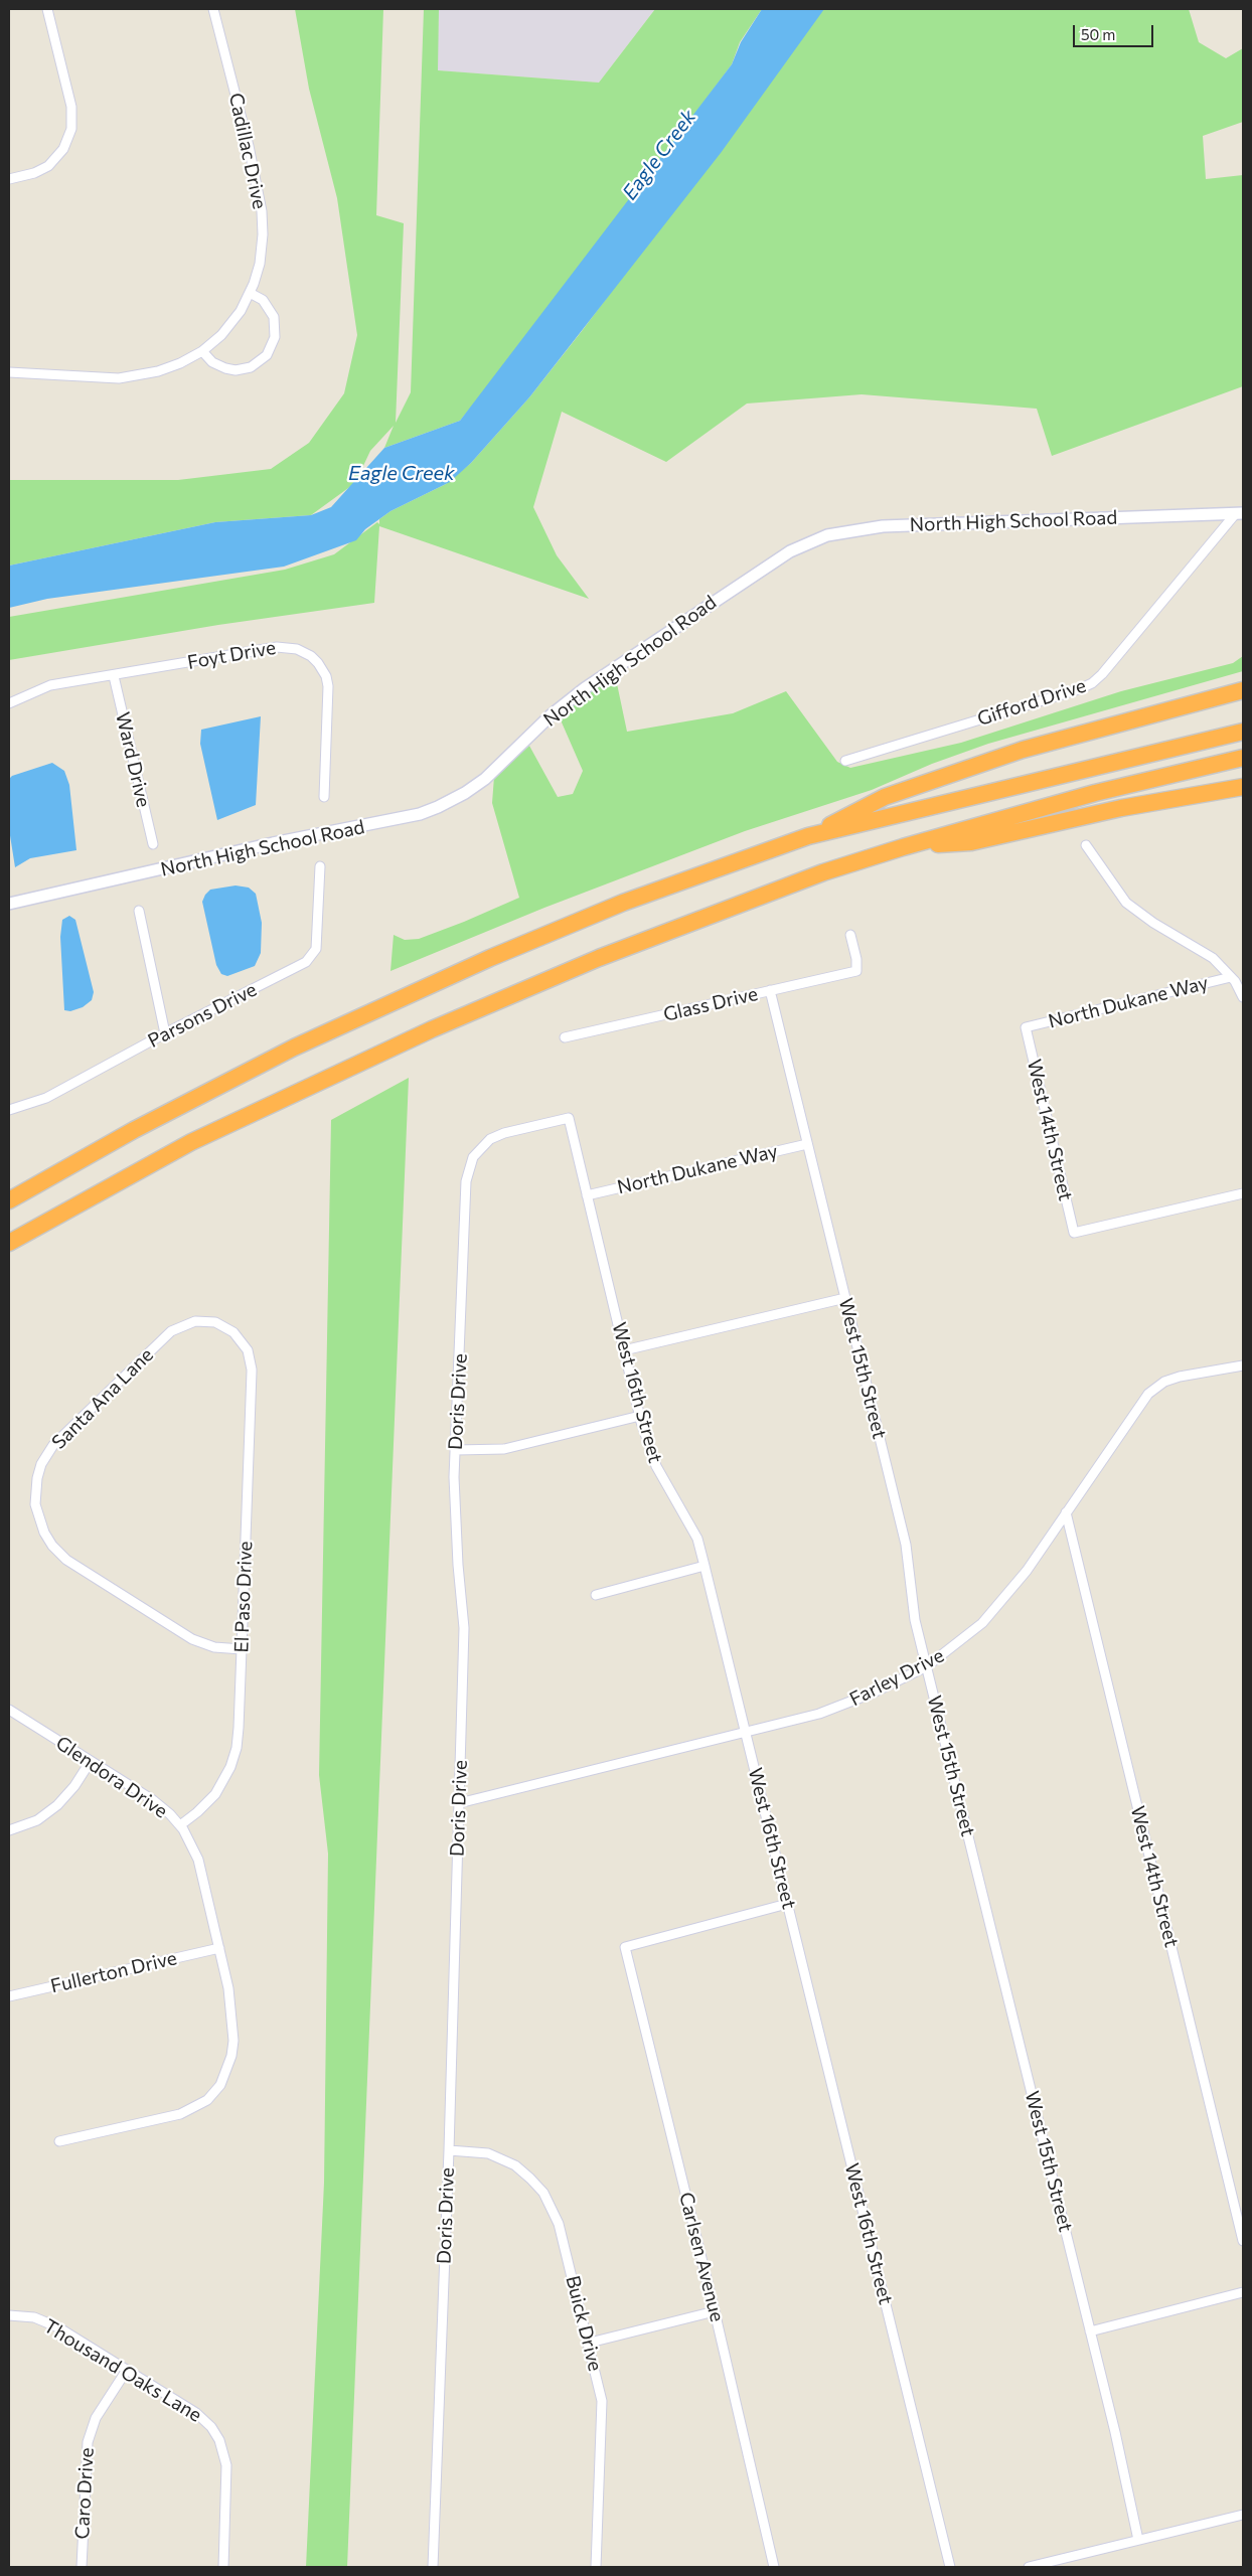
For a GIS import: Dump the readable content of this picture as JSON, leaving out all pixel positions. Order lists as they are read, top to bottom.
{
  "streets": {
    "street": [
      "Cadillac Drive",
      "North High School Road",
      "Foyt Drive",
      "Gifford Drive",
      "Ward Drive",
      "North Dukane Way",
      "Glass Drive",
      "Parsons Drive",
      "West 14th Street",
      "West 15th Street",
      "West 16th Street",
      "Santa Ana Lane",
      "Doris Drive",
      "El Paso Drive",
      "Farley Drive",
      "Glendora Drive",
      "Fullerton Drive",
      "Carlsen Avenue",
      "Buick Drive",
      "Thousand Oaks Lane",
      "Caro Drive"
    ]
  },
  "crossings": [
    ["North High School Road", "Gifford Drive"],
    ["Foyt Drive", "Ward Drive"],
    ["North Dukane Way", "West 14th Street"],
    ["North Dukane Way", "West 15th Street"],
    ["North Dukane Way", "West 16th Street"],
    ["Glass Drive", "West 15th Street"],
    ["West 14th Street", "Farley Drive"],
    ["West 15th Street", "Farley Drive"],
    ["West 16th Street", "Doris Drive"],
    ["West 16th Street", "Farley Drive"],
    ["West 16th Street", "Carlsen Avenue"],
    ["Santa Ana Lane", "El Paso Drive"],
    ["Doris Drive", "Farley Drive"],
    ["Doris Drive", "Buick Drive"],
    ["El Paso Drive", "Glendora Drive"],
    ["Glendora Drive", "Fullerton Drive"],
    ["Thousand Oaks Lane", "Caro Drive"]
  ],
  "water": ["Eagle Creek"],
  "scale_bar": "50 m"
}
